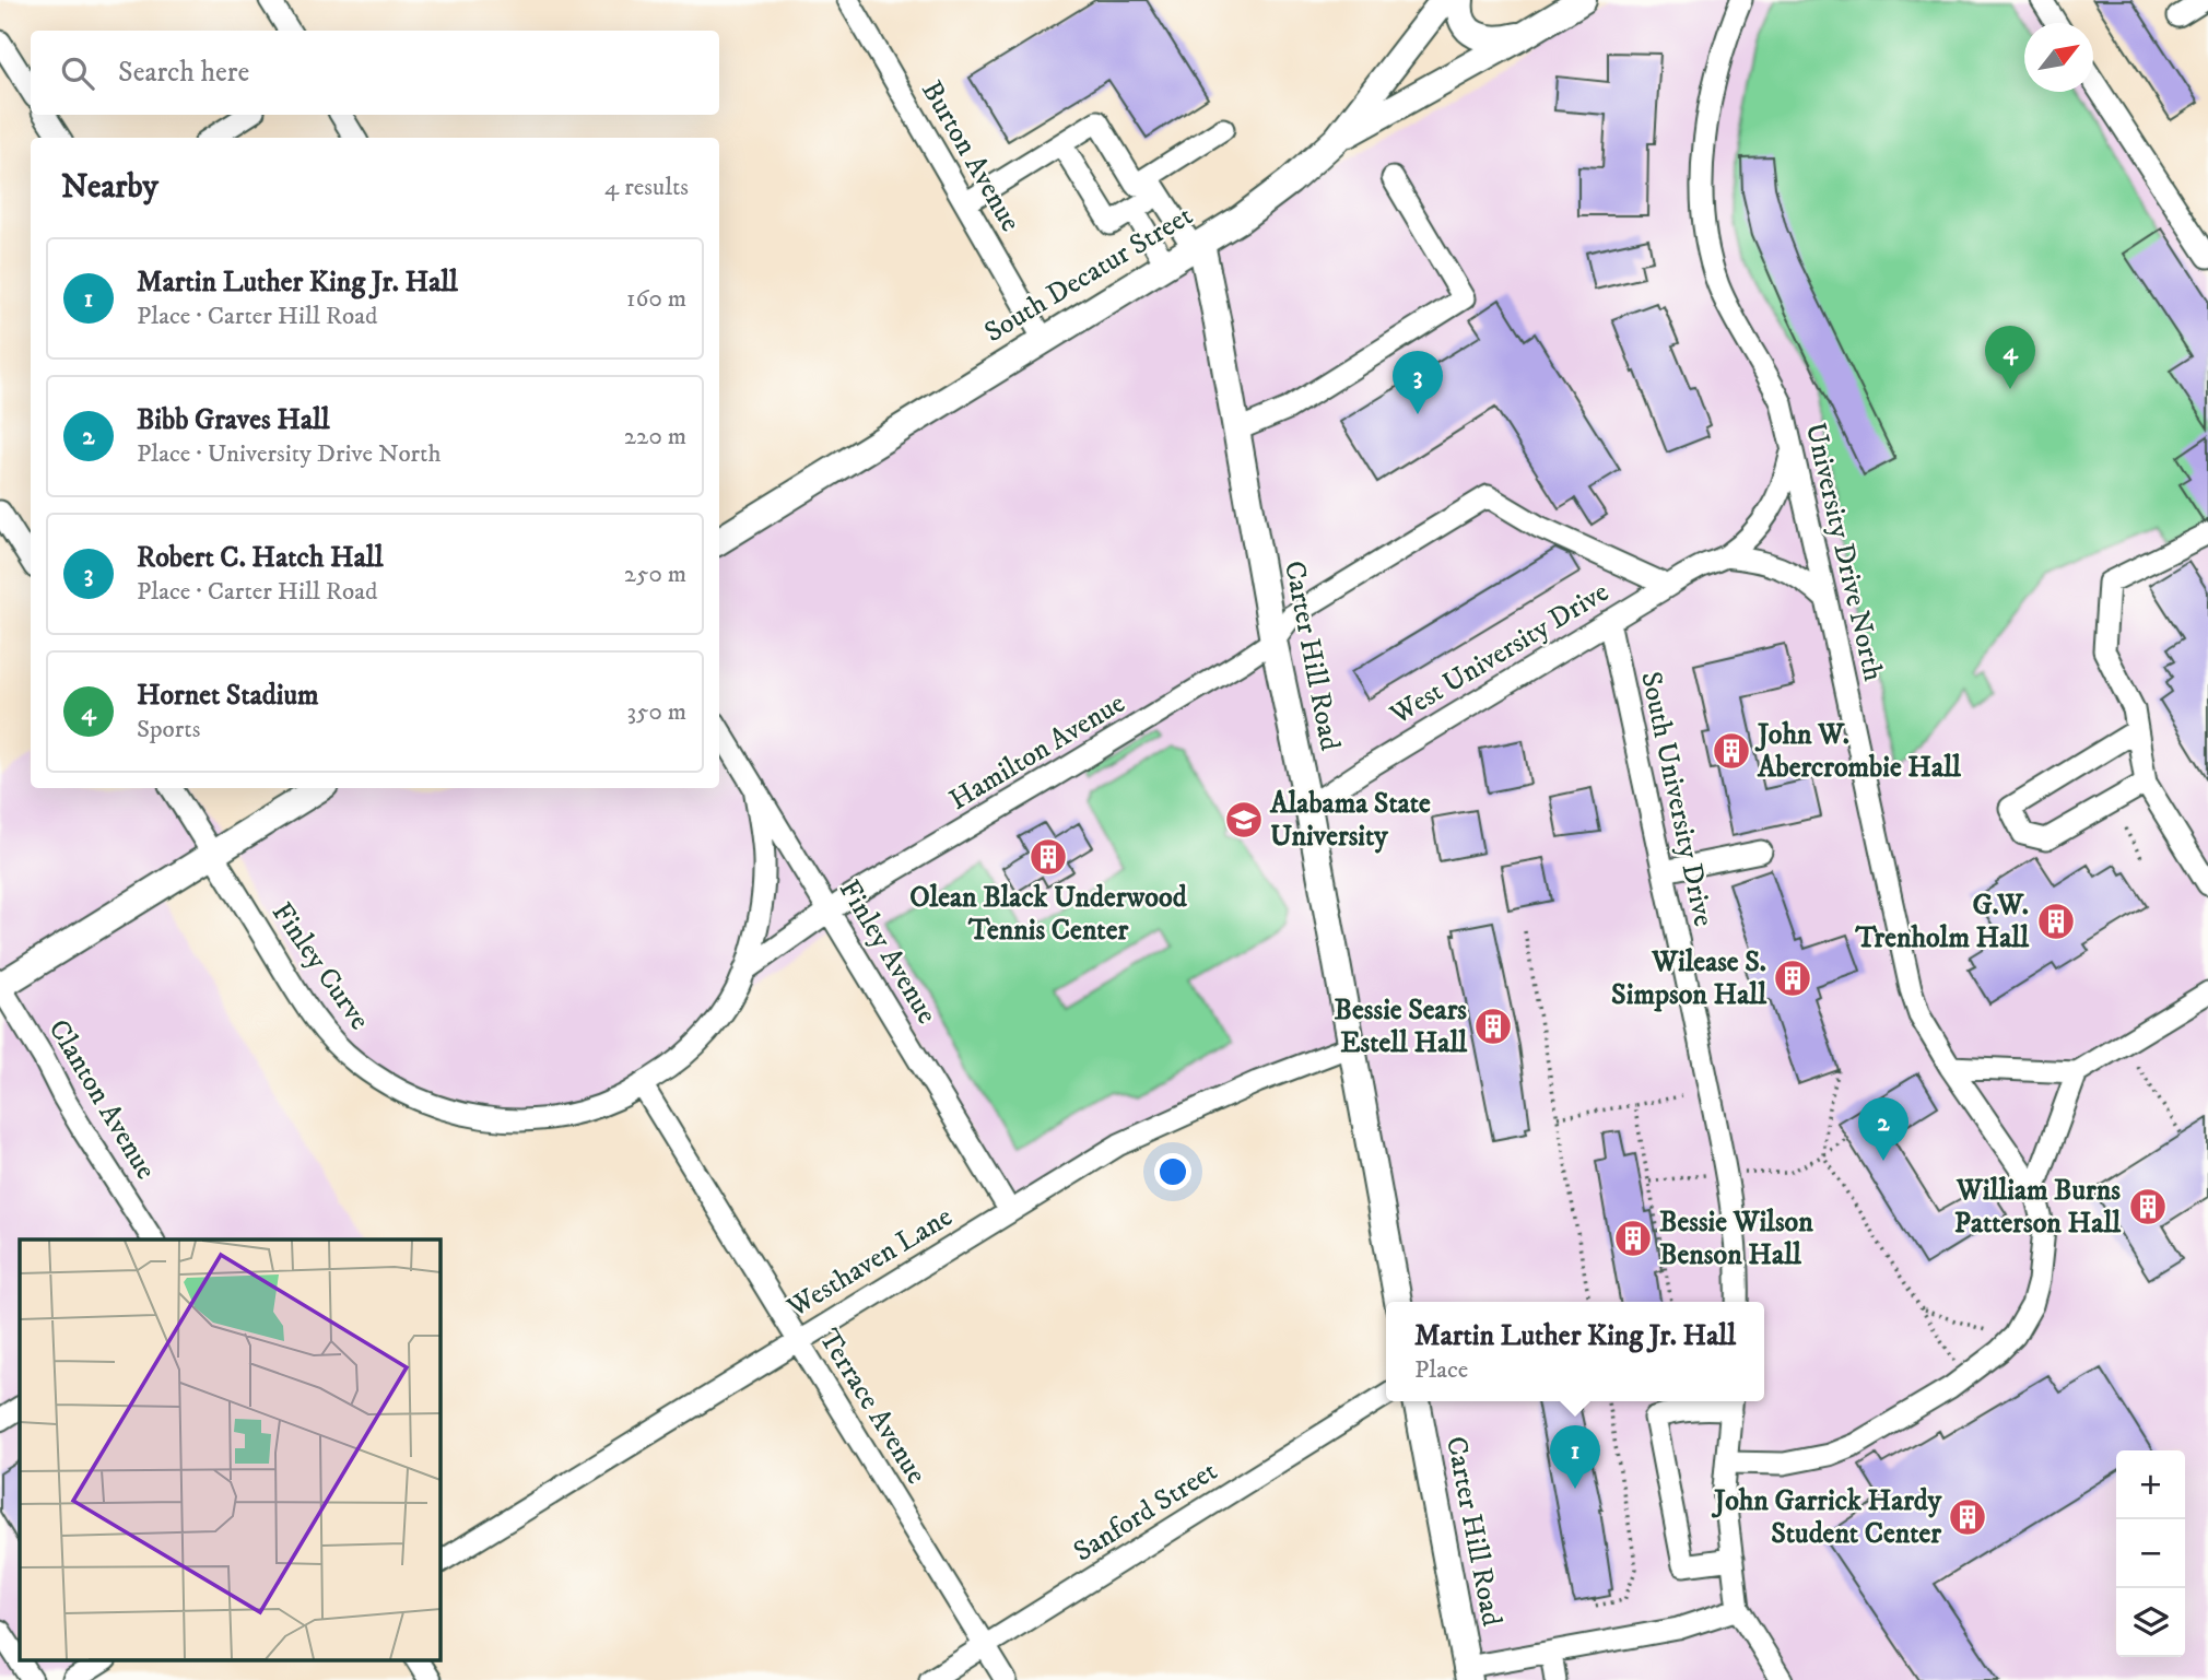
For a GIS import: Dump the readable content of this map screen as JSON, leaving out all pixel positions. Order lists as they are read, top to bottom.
{
  "streets": {
    "main road": ["South Decatur Street", "Carter Hill Road"],
    "street": [
      "Burton Avenue",
      "University Drive North",
      "West University Drive",
      "Hamilton Avenue",
      "South University Drive",
      "Finley Avenue",
      "Finley Curve",
      "Clanton Avenue",
      "Westhaven Lane",
      "Terrace Avenue",
      "Sanford Street"
    ]
  },
  "crossings": [
    ["Burton Avenue", "South Decatur Street"],
    ["South Decatur Street", "Carter Hill Road"],
    ["University Drive North", "West University Drive"],
    ["West University Drive", "Carter Hill Road"],
    ["West University Drive", "Hamilton Avenue"],
    ["West University Drive", "South University Drive"],
    ["Carter Hill Road", "Hamilton Avenue"],
    ["Carter Hill Road", "Westhaven Lane"],
    ["Hamilton Avenue", "Finley Avenue"],
    ["Hamilton Avenue", "Finley Curve"],
    ["Finley Avenue", "Finley Curve"],
    ["Finley Avenue", "Westhaven Lane"],
    ["Finley Curve", "Terrace Avenue"],
    ["Westhaven Lane", "Terrace Avenue"],
    ["Terrace Avenue", "Sanford Street"]
  ],
  "places": {
    "building": [
      "John W. Abercrombie Hall",
      "Olean Black Underwood Tennis Center",
      "G.W. Trenholm Hall",
      "Wilease S. Simpson Hall",
      "Bessie Sears Estell Hall",
      "William Burns Patterson Hall",
      "Bessie Wilson Benson Hall",
      "John Garrick Hardy Student Center"
    ],
    "school or university": ["Alabama State University"]
  },
  "north": "top right",
  "page": {
    "search": "Search here",
    "heading": ["Nearby", "4 results"],
    "list": [
      {
        "mark": "1",
        "name": "Martin Luther King Jr. Hall",
        "note": "Place · Carter Hill Road",
        "value": "160 m"
      },
      {
        "mark": "2",
        "name": "Bibb Graves Hall",
        "note": "Place · University Drive North",
        "value": "220 m"
      },
      {
        "mark": "3",
        "name": "Robert C. Hatch Hall",
        "note": "Place · Carter Hill Road",
        "value": "250 m"
      },
      {
        "mark": "4",
        "name": "Hornet Stadium",
        "note": "Sports",
        "value": "350 m"
      }
    ],
    "pins": [
      "4",
      "3",
      "2",
      "1"
    ],
    "popup": ["Martin Luther King Jr. Hall", "Place"],
    "map_buttons": ["+", "−"]
  }
}
